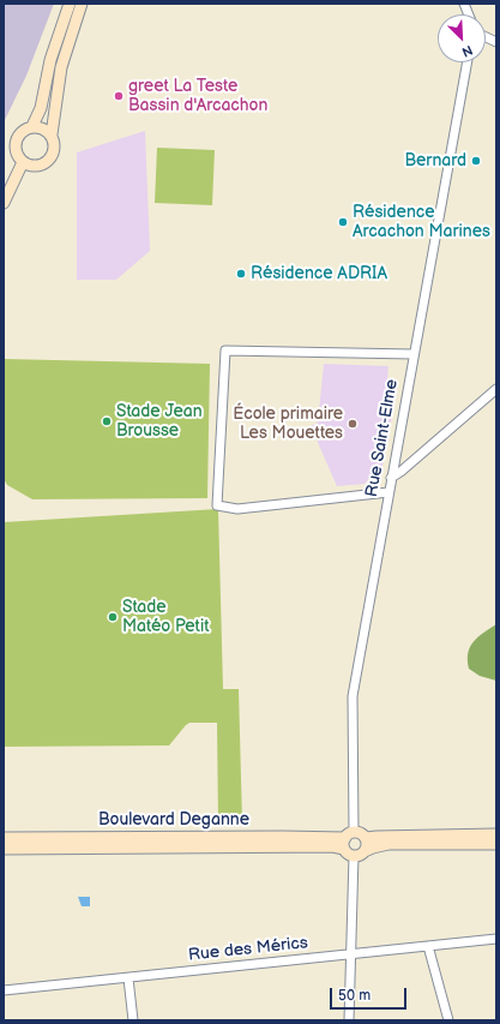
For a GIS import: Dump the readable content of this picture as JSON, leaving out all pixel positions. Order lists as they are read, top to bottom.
{
  "streets": {
    "street": ["Rue Saint-Elme", "Boulevard Deganne", "Rue des Mérics"]
  },
  "crossings": [
    ["Rue Saint-Elme", "Boulevard Deganne"],
    ["Rue Saint-Elme", "Rue des Mérics"]
  ],
  "places": [
    "greet La Teste Bassin d'Arcachon",
    "Bernard",
    "Résidence Arcachon Marines",
    "Résidence ADRIA",
    "Stade Jean Brousse",
    "École primaire Les Mouettes",
    "Stade Matéo Petit"
  ],
  "scale_bar": "50 m",
  "north": "bottom right"
}
